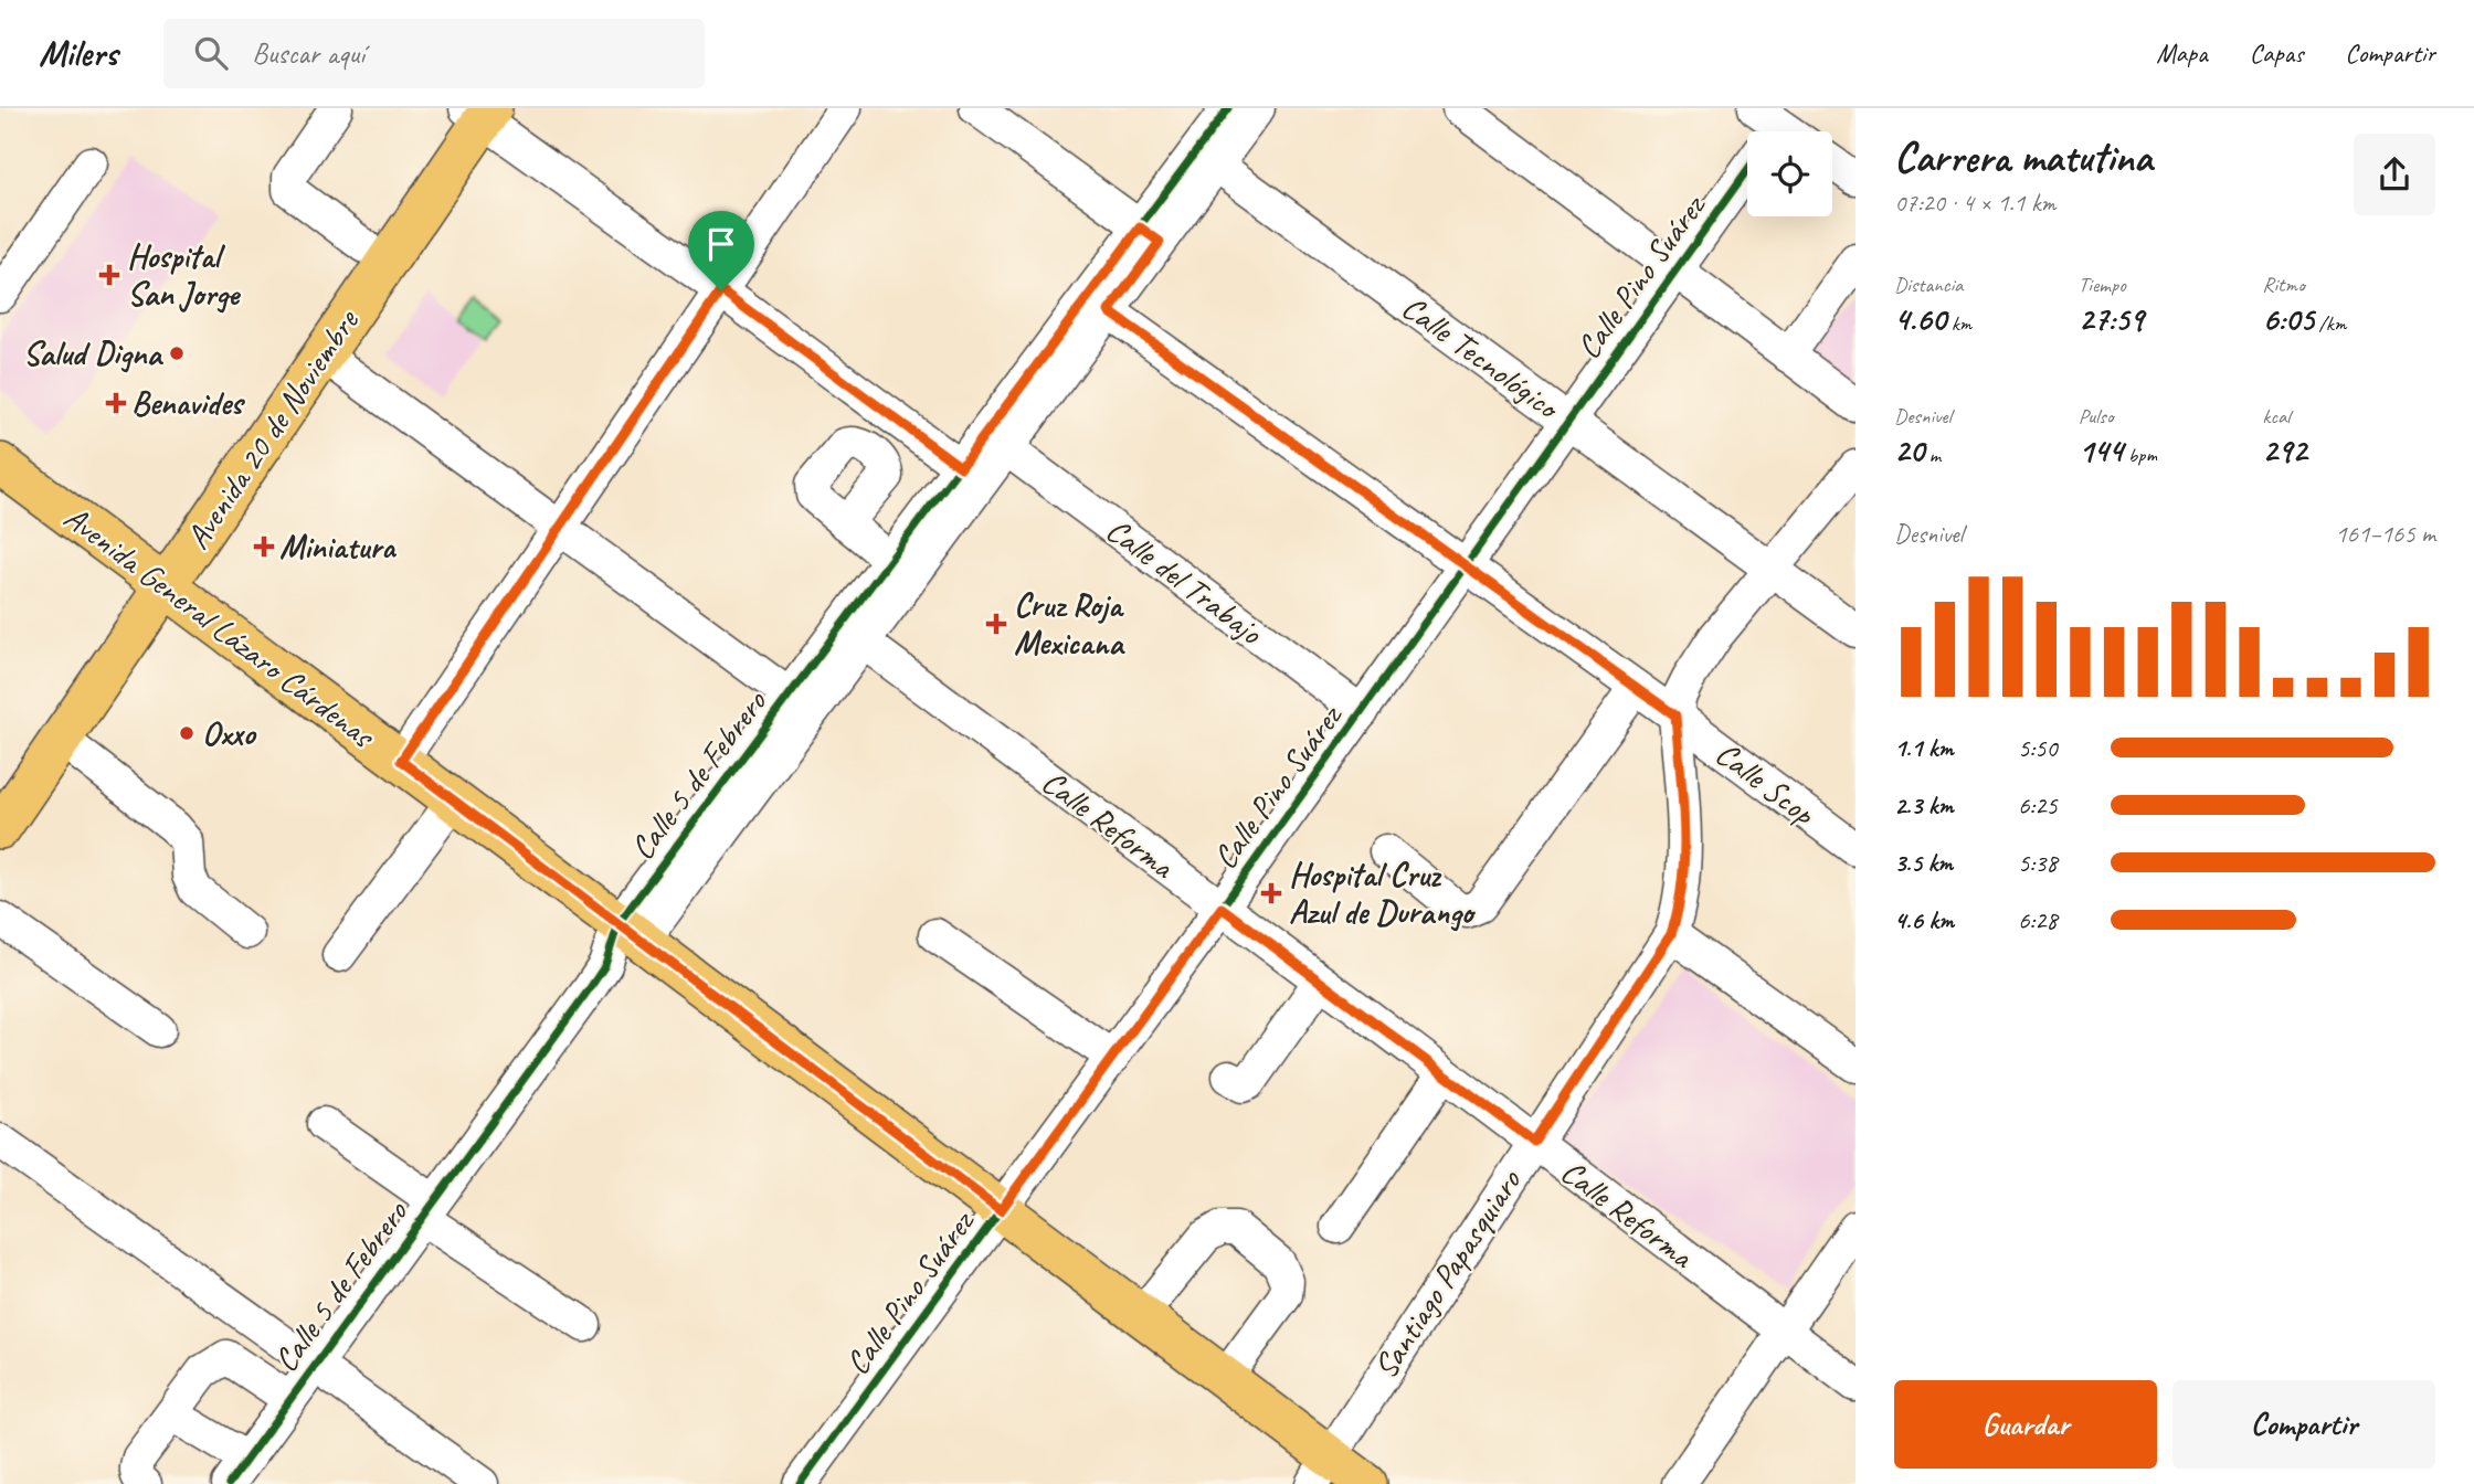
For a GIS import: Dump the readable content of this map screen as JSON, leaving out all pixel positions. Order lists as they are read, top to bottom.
{
  "streets": {
    "main road": ["Avenida 20 de Noviembre", "Avenida General Lázaro Cárdenas"],
    "street": [
      "Calle Pino Suárez",
      "Calle Tecnológico",
      "Calle del Trabajo",
      "Calle 5 de Febrero",
      "Calle Scop",
      "Calle Reforma",
      "Santiago Papasquiaro"
    ]
  },
  "crossings": [
    ["Calle Pino Suárez", "Calle Tecnológico"],
    ["Calle Pino Suárez", "Calle del Trabajo"],
    ["Calle Pino Suárez", "Avenida General Lázaro Cárdenas"],
    ["Calle Pino Suárez", "Calle Scop"],
    ["Calle Pino Suárez", "Calle Reforma"],
    ["Calle Tecnológico", "Calle 5 de Febrero"],
    ["Calle Tecnológico", "Santiago Papasquiaro"],
    ["Avenida 20 de Noviembre", "Avenida General Lázaro Cárdenas"],
    ["Calle del Trabajo", "Calle 5 de Febrero"],
    ["Avenida General Lázaro Cárdenas", "Calle 5 de Febrero"],
    ["Avenida General Lázaro Cárdenas", "Santiago Papasquiaro"],
    ["Calle 5 de Febrero", "Calle Scop"],
    ["Calle 5 de Febrero", "Calle Reforma"],
    ["Calle Scop", "Santiago Papasquiaro"],
    ["Calle Reforma", "Santiago Papasquiaro"]
  ],
  "places": {
    "health": [
      "Hospital San Jorge",
      "Benavides",
      "Miniatura",
      "Cruz Roja Mexicana",
      "Hospital Cruz Azul de Durango"
    ],
    "other": ["Salud Digna", "Oxxo"]
  },
  "page": {
    "header": "Milers",
    "search": "Buscar aquí",
    "nav": ["Mapa", "Capas", "Compartir"],
    "heading": ["Carrera matutina", "07:20 · 4 × 1.1 km"],
    "stats": [
      ["Distancia", "4.60 km"],
      ["Tiempo", "27:59"],
      ["Ritmo", "6:05 /km"],
      ["Desnivel", "20 m"],
      ["Pulso", "144 bpm"],
      ["kcal", "292"]
    ],
    "chart": ["Desnivel", "161–165 m"],
    "list": [
      {
        "name": "1.1 km",
        "note": "5:50"
      },
      {
        "name": "2.3 km",
        "note": "6:25"
      },
      {
        "name": "3.5 km",
        "note": "5:38"
      },
      {
        "name": "4.6 km",
        "note": "6:28"
      }
    ],
    "buttons": ["Guardar", "Compartir"]
  }
}
